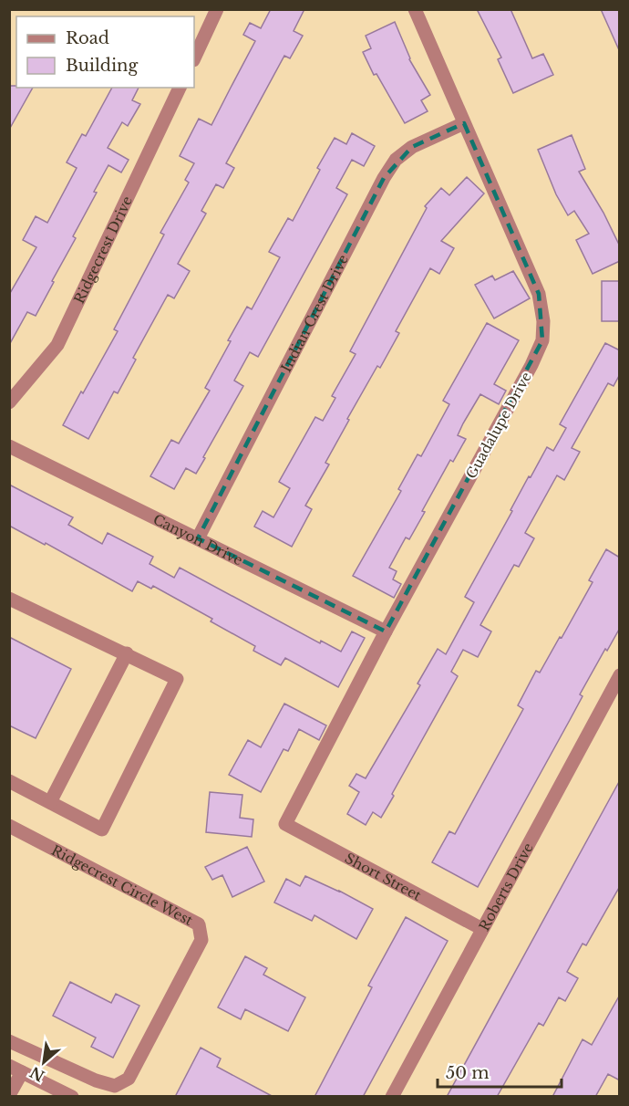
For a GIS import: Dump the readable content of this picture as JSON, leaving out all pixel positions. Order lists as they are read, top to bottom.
{
  "streets": {
    "street": [
      "Ridgecrest Drive",
      "Indian Crest Drive",
      "Guadalupe Drive",
      "Canyon Drive",
      "Short Street",
      "Ridgecrest Circle West",
      "Roberts Drive"
    ]
  },
  "crossings": [
    ["Indian Crest Drive", "Guadalupe Drive"],
    ["Indian Crest Drive", "Canyon Drive"],
    ["Guadalupe Drive", "Canyon Drive"],
    ["Guadalupe Drive", "Short Street"],
    ["Short Street", "Roberts Drive"]
  ],
  "legend": ["Road", "Building"],
  "scale_bar": "50 m",
  "north": "bottom left"
}
